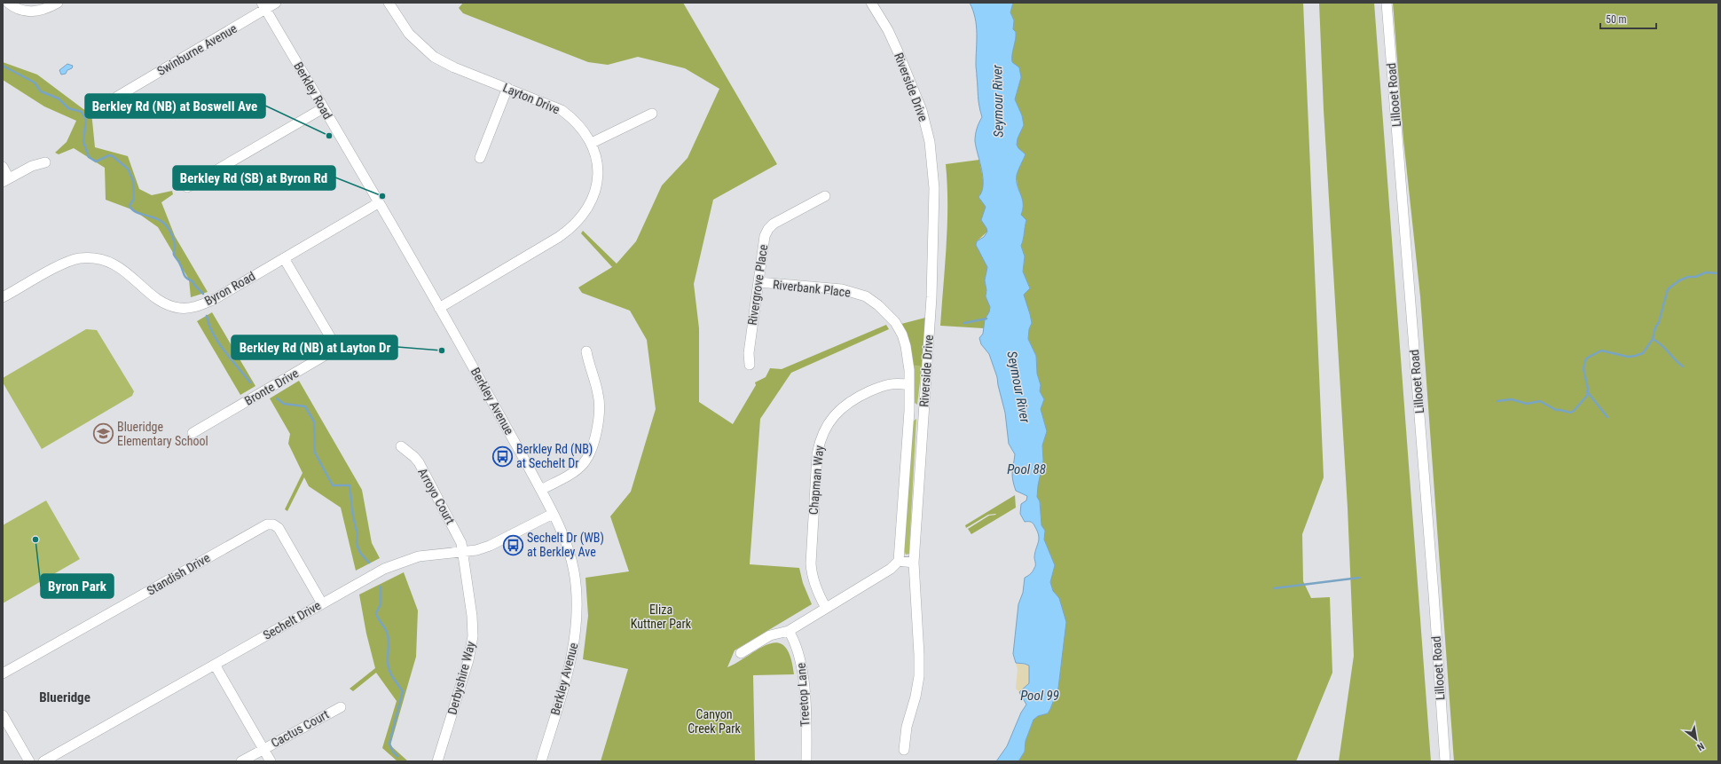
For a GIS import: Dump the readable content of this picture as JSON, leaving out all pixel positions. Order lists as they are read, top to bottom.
{
  "streets": {
    "street": [
      "Swinburne Avenue",
      "Riverside Drive",
      "Berkley Road",
      "Lillooet Road",
      "Layton Drive",
      "Rivergrove Place",
      "Byron Road",
      "Riverbank Place",
      "Bronte Drive",
      "Berkley Avenue",
      "Chapman Way",
      "Arroyo Court",
      "Standish Drive",
      "Sechelt Drive",
      "Derbyshire Way",
      "Treetop Lane",
      "Cactus Court"
    ]
  },
  "crossings": [
    ["Swinburne Avenue", "Berkley Road"],
    ["Riverside Drive", "Riverbank Place"],
    ["Riverside Drive", "Chapman Way"],
    ["Berkley Road", "Layton Drive"],
    ["Berkley Road", "Byron Road"],
    ["Berkley Road", "Berkley Avenue"],
    ["Layton Drive", "Berkley Avenue"],
    ["Rivergrove Place", "Riverbank Place"],
    ["Byron Road", "Bronte Drive"],
    ["Riverbank Place", "Chapman Way"],
    ["Berkley Avenue", "Sechelt Drive"],
    ["Arroyo Court", "Sechelt Drive"],
    ["Arroyo Court", "Derbyshire Way"],
    ["Standish Drive", "Sechelt Drive"],
    ["Sechelt Drive", "Derbyshire Way"]
  ],
  "districts": ["Blueridge"],
  "water": ["Seymour River", "Pool 88", "Pool 99"],
  "parks": ["Eliza Kuttner Park", "Canyon Creek Park"],
  "places": {
    "other": [
      "Berkley Rd (NB) at Boswell Ave",
      "Berkley Rd (SB) at Byron Rd",
      "Berkley Rd (NB) at Layton Dr",
      "Byron Park"
    ],
    "school or university": ["Blueridge Elementary School"],
    "bus stop": ["Berkley Rd (NB) at Sechelt Dr", "Sechelt Dr (WB) at Berkley Ave"]
  },
  "scale_bar": "50 m",
  "north": "bottom right"
}
